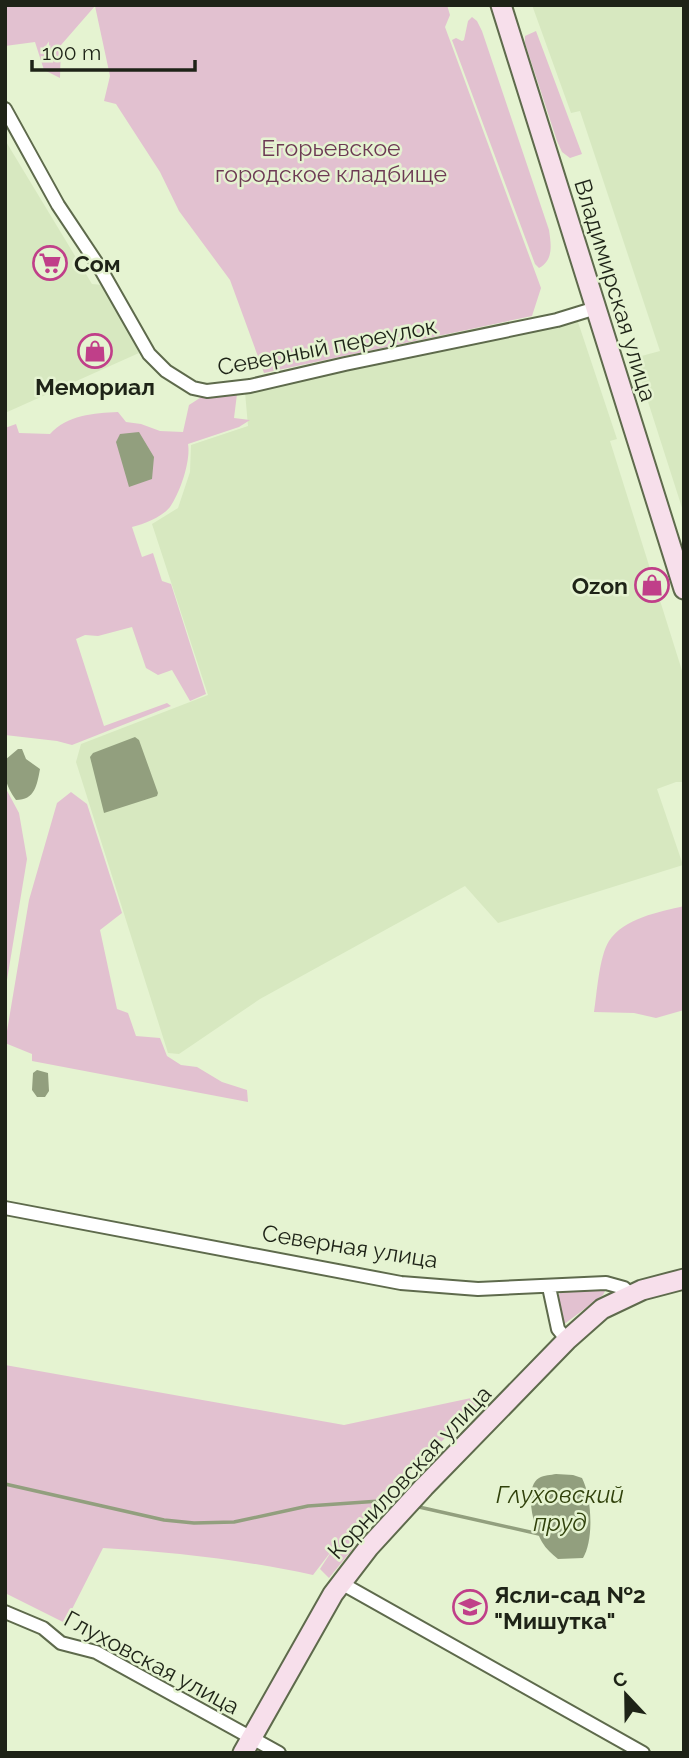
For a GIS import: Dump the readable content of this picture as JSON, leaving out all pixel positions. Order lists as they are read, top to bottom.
{
  "streets": {
    "street": [
      "Владимирская улица",
      "Северный переулок",
      "Северная улица",
      "Корниловская улица",
      "Глуховская улица"
    ]
  },
  "crossings": [
    ["Владимирская улица", "Северный переулок"],
    ["Северная улица", "Корниловская улица"],
    ["Корниловская улица", "Глуховская улица"]
  ],
  "water": ["Глуховский пруд"],
  "parks": ["Егорьевское городское кладбище"],
  "places": {
    "supermarket": ["Сом"],
    "shop": ["Мемориал", "Ozon"],
    "school or university": ["Ясли-сад №2 \"Мишутка\""]
  },
  "scale_bar": "100 m",
  "north": "top"
}
